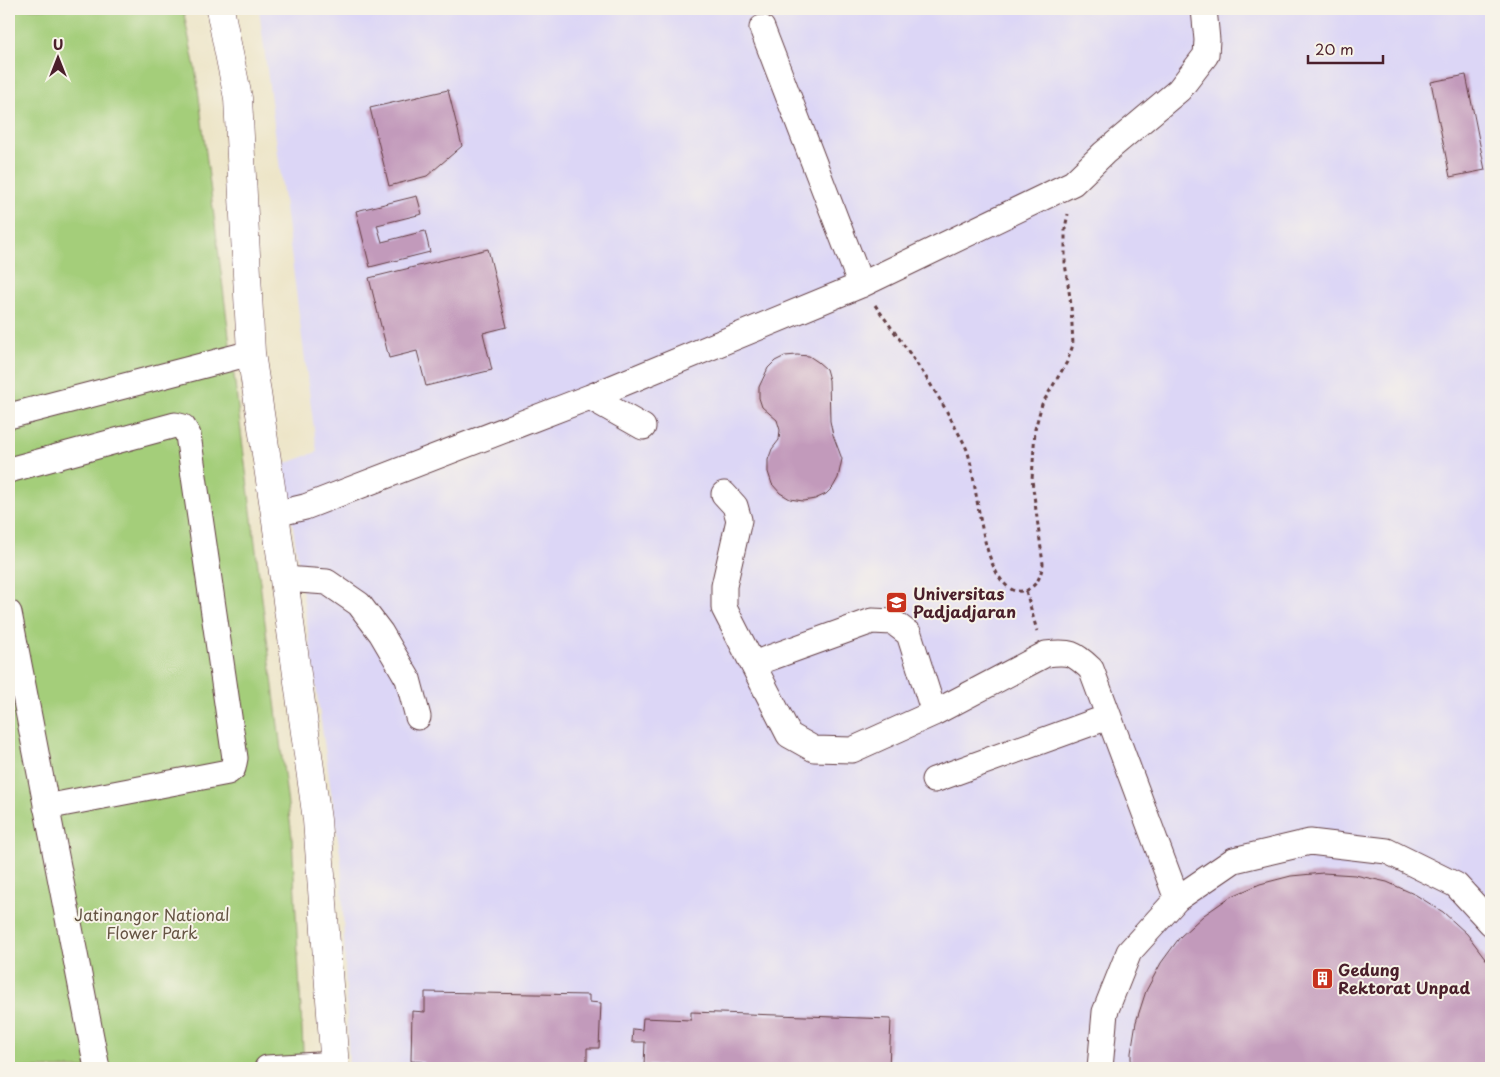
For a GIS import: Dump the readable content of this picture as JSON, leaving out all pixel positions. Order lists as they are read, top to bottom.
{
  "parks": ["Jatinangor National Flower Park"],
  "places": {
    "school or university": ["Universitas Padjadjaran"],
    "building": ["Gedung Rektorat Unpad"]
  },
  "scale_bar": "20 m",
  "north": "top"
}
